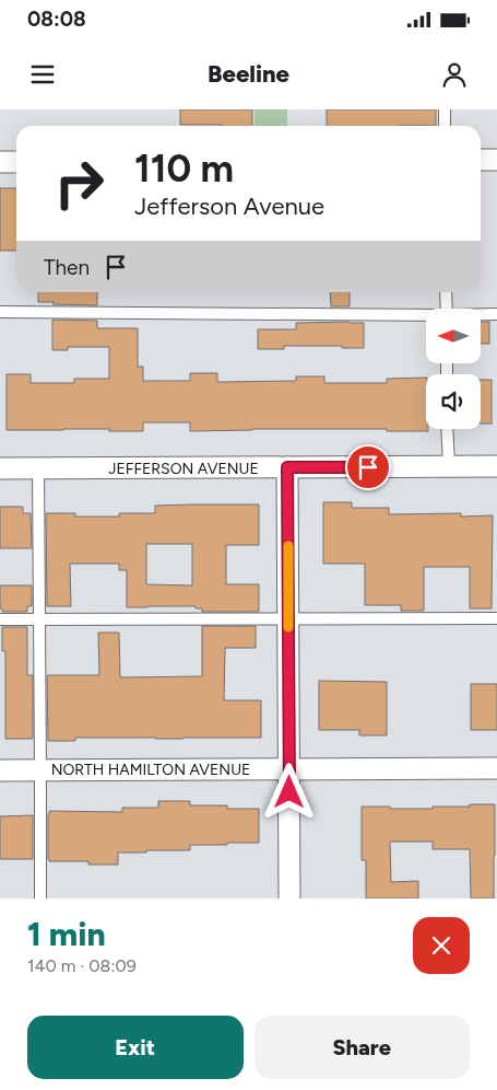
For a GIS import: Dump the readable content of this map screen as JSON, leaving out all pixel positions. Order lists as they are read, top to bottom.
{
  "streets": {
    "street": ["JEFFERSON AVENUE", "NORTH HAMILTON AVENUE"]
  },
  "north": "left",
  "page": {
    "status": "08:08",
    "header": "Beeline",
    "turn": ["110 m", "Jefferson Avenue"],
    "then": "Then",
    "heading": ["1 min", "140 m · 08:09"],
    "buttons": ["Exit", "Share"]
  }
}
